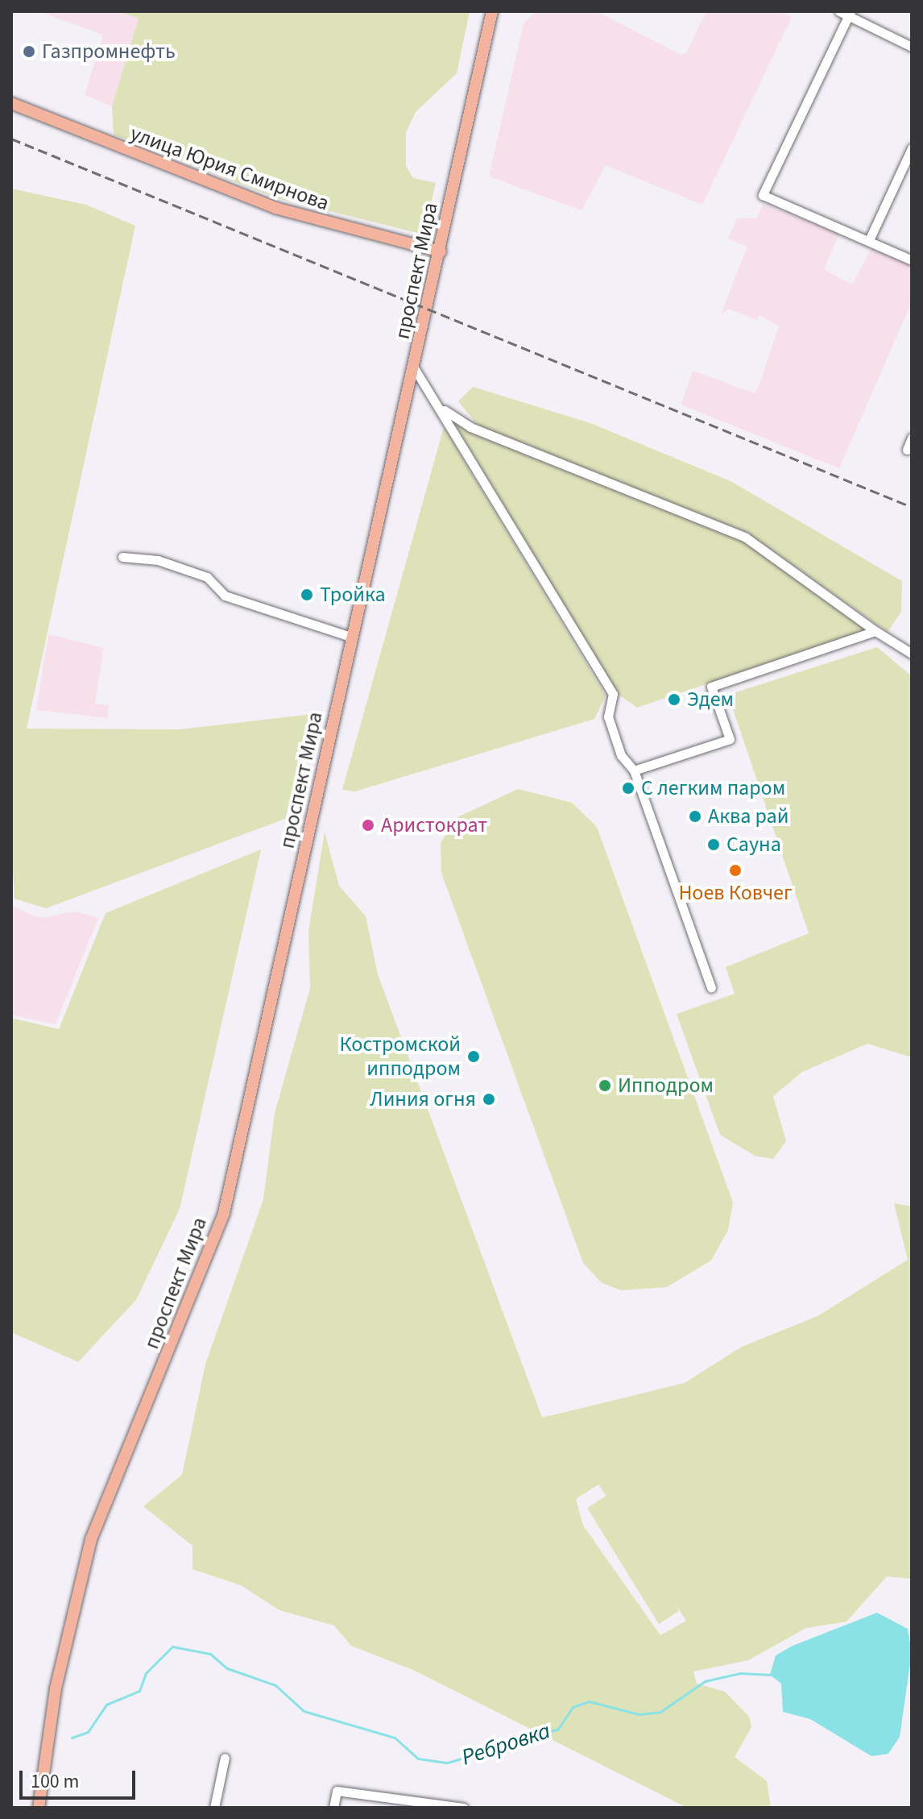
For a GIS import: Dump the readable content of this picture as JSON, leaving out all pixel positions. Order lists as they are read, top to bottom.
{
  "streets": {
    "main road": ["улица Юрия Смирнова", "проспект Мира"]
  },
  "crossings": [
    ["улица Юрия Смирнова", "проспект Мира"]
  ],
  "water": ["Ребровка"],
  "places": [
    "Газпромнефть",
    "Тройка",
    "Эдем",
    "С легким паром",
    "Аква рай",
    "Аристократ",
    "Сауна",
    "Ноев Ковчег",
    "Костромской ипподром",
    "Ипподром",
    "Линия огня"
  ],
  "scale_bar": "100 m"
}
